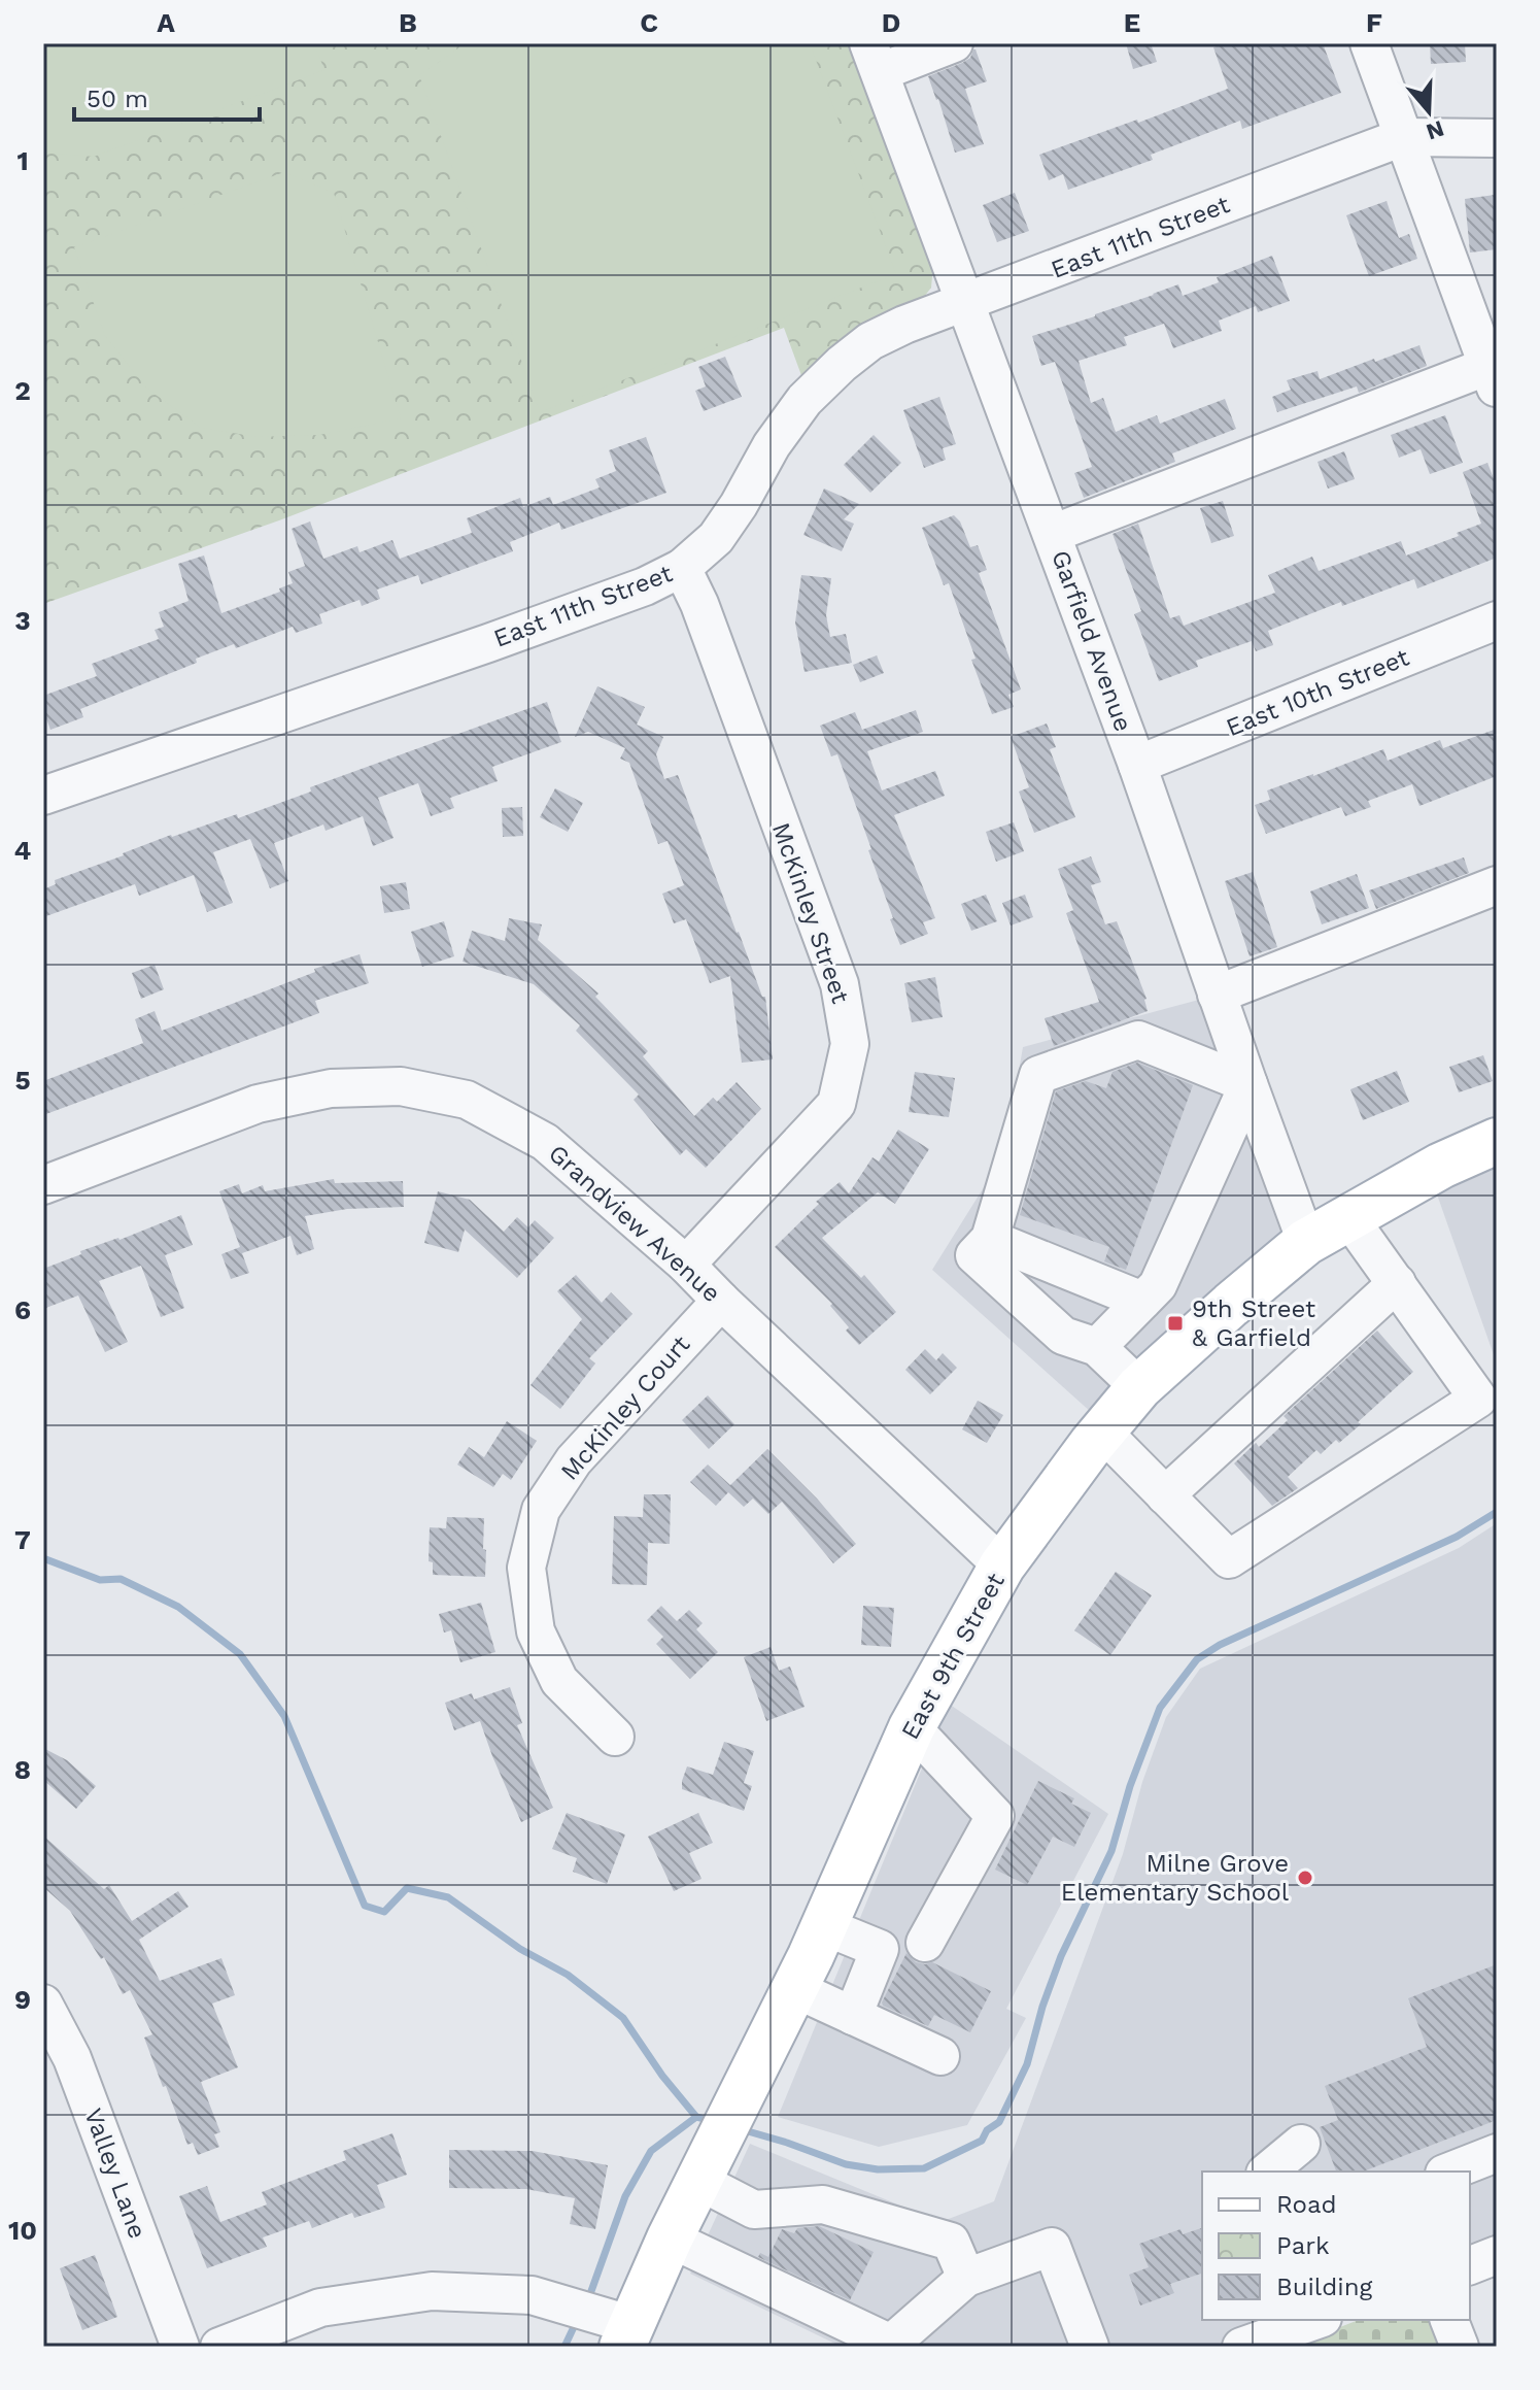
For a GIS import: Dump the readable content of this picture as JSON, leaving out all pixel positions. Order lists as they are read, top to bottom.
{
  "streets": {
    "main road": ["East 9th Street"],
    "street": [
      "East 11th Street",
      "Garfield Avenue",
      "East 10th Street",
      "McKinley Street",
      "Grandview Avenue",
      "McKinley Court",
      "Valley Lane"
    ]
  },
  "crossings": [
    ["East 11th Street", "Garfield Avenue"],
    ["East 11th Street", "McKinley Street"],
    ["Garfield Avenue", "East 10th Street"],
    ["Garfield Avenue", "East 9th Street"],
    ["McKinley Street", "Grandview Avenue"],
    ["Grandview Avenue", "McKinley Court"],
    ["Grandview Avenue", "East 9th Street"]
  ],
  "places": {
    "transit": ["9th Street & Garfield"],
    "other": ["Milne Grove Elementary School"]
  },
  "legend": ["Road", "Park", "Building"],
  "scale_bar": "50 m",
  "north": "bottom",
  "grid": {
    "columns": [
      "A",
      "B",
      "C",
      "D",
      "E",
      "F"
    ],
    "rows": [
      "1",
      "2",
      "3",
      "4",
      "5",
      "6",
      "7",
      "8",
      "9",
      "10"
    ]
  }
}
